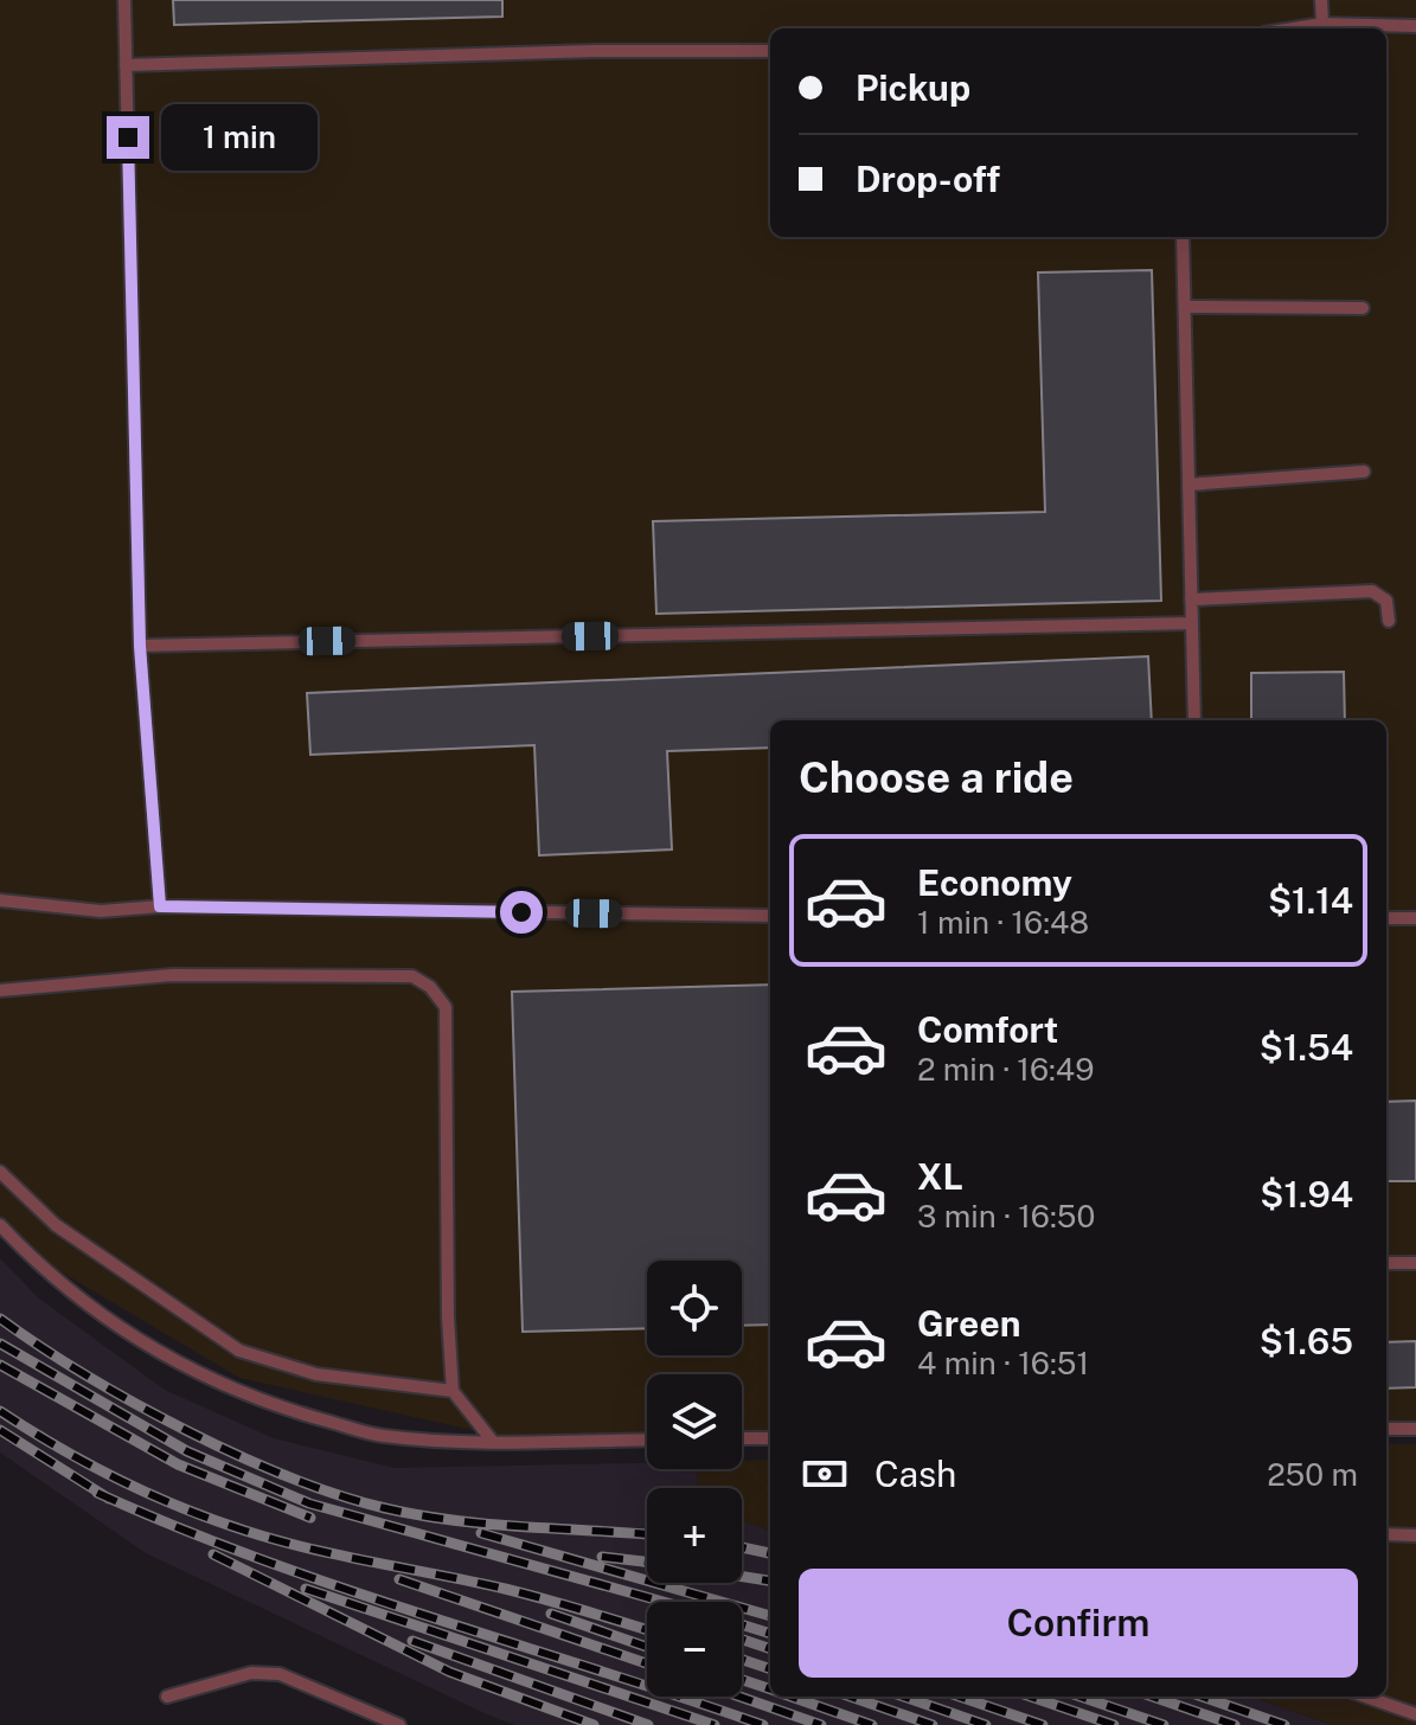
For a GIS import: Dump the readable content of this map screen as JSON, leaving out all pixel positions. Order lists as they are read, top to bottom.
{
  "page": {
    "banner": ["Pickup", "Drop-off"],
    "bubble": "1 min",
    "heading": "Choose a ride",
    "list": [
      {
        "name": "Economy",
        "note": "1 min · 16:48",
        "value": "$1.14"
      },
      {
        "name": "Comfort",
        "note": "2 min · 16:49",
        "value": "$1.54"
      },
      {
        "name": "XL",
        "note": "3 min · 16:50",
        "value": "$1.94"
      },
      {
        "name": "Green",
        "note": "4 min · 16:51",
        "value": "$1.65"
      }
    ],
    "map_buttons": ["+", "−"],
    "pay": ["Cash", "250 m"],
    "buttons": "Confirm"
  }
}
